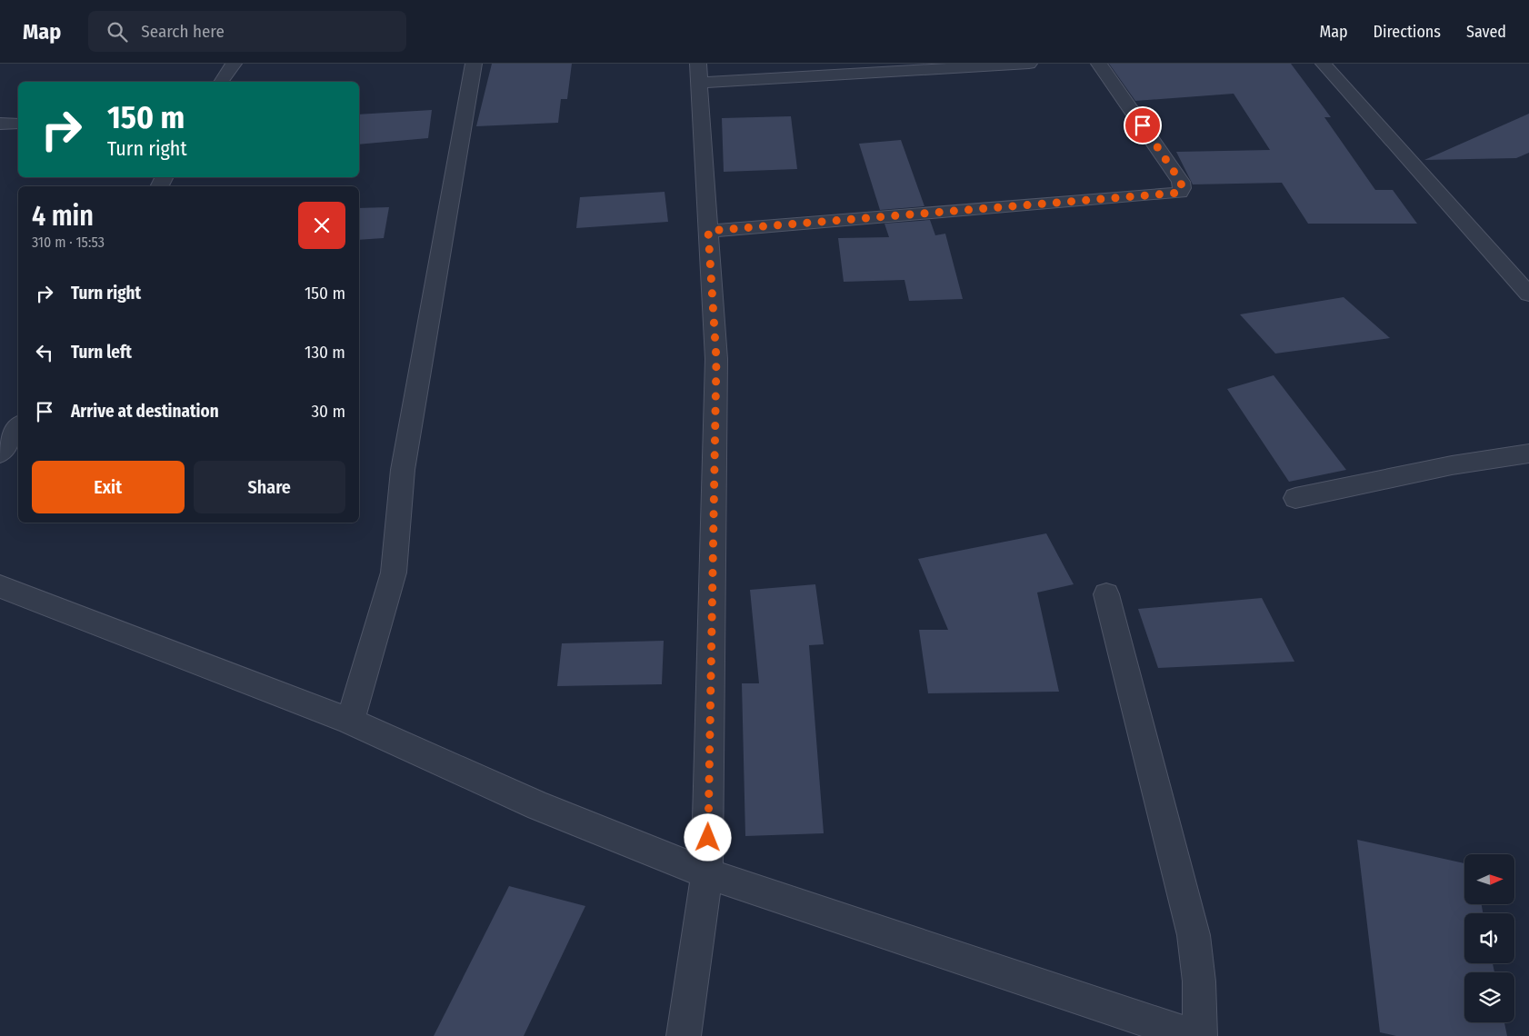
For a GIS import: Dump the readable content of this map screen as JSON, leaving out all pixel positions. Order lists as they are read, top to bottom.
{
  "north": "right",
  "page": {
    "header": "Map",
    "search": "Search here",
    "nav": ["Map", "Directions", "Saved"],
    "turn": ["150 m", "Turn right"],
    "heading": ["4 min", "310 m · 15:53"],
    "list": [
      {
        "name": "Turn right",
        "value": "150 m"
      },
      {
        "name": "Turn left",
        "value": "130 m"
      },
      {
        "name": "Arrive at destination",
        "value": "30 m"
      }
    ],
    "buttons": ["Exit", "Share"]
  }
}
